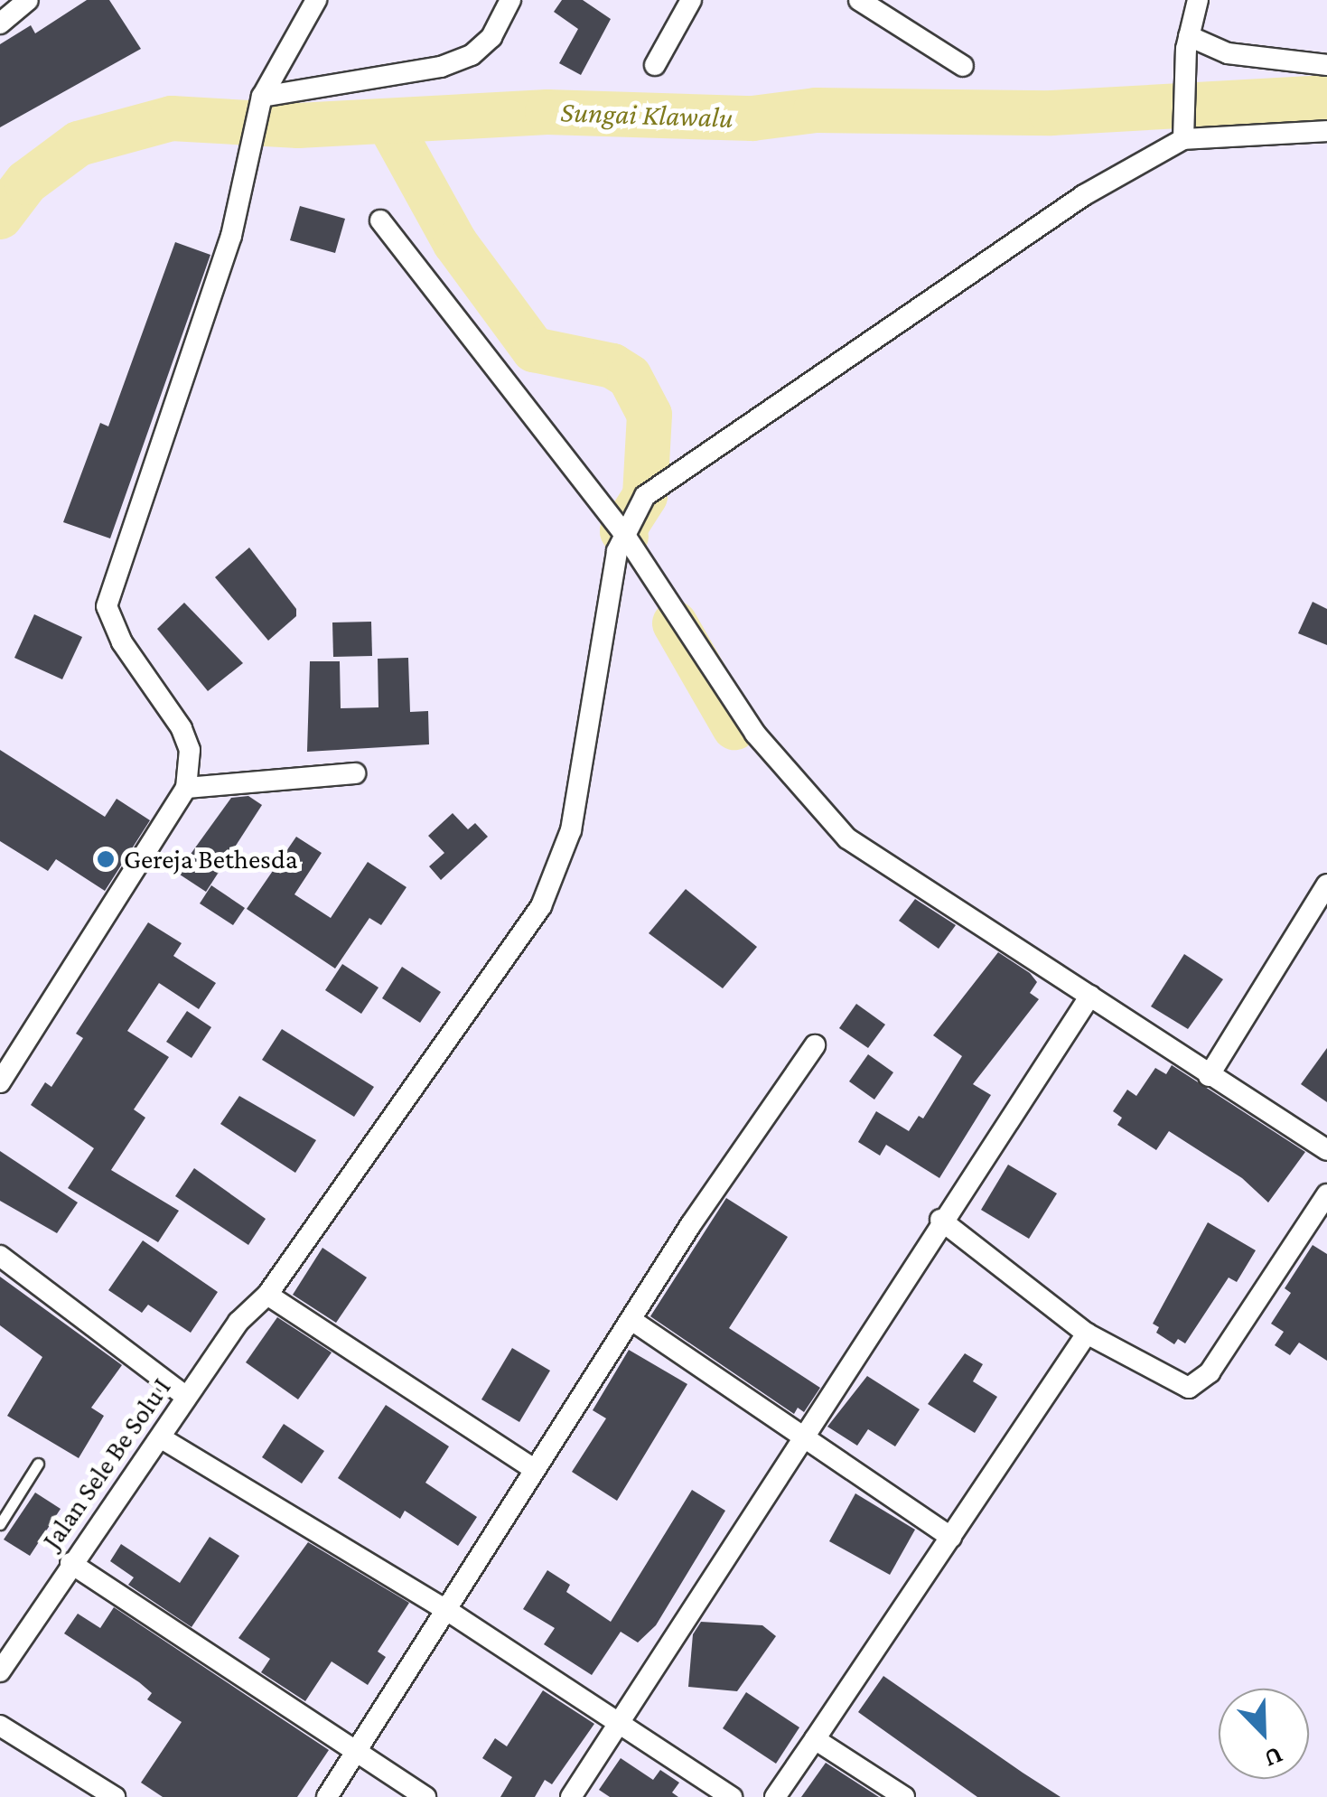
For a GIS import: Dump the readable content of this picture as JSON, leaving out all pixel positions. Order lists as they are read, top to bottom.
{
  "streets": {
    "street": ["Jalan Sele Be Solu I"]
  },
  "water": ["Sungai Klawalu"],
  "places": ["Gereja Bethesda"],
  "north": "bottom right"
}
